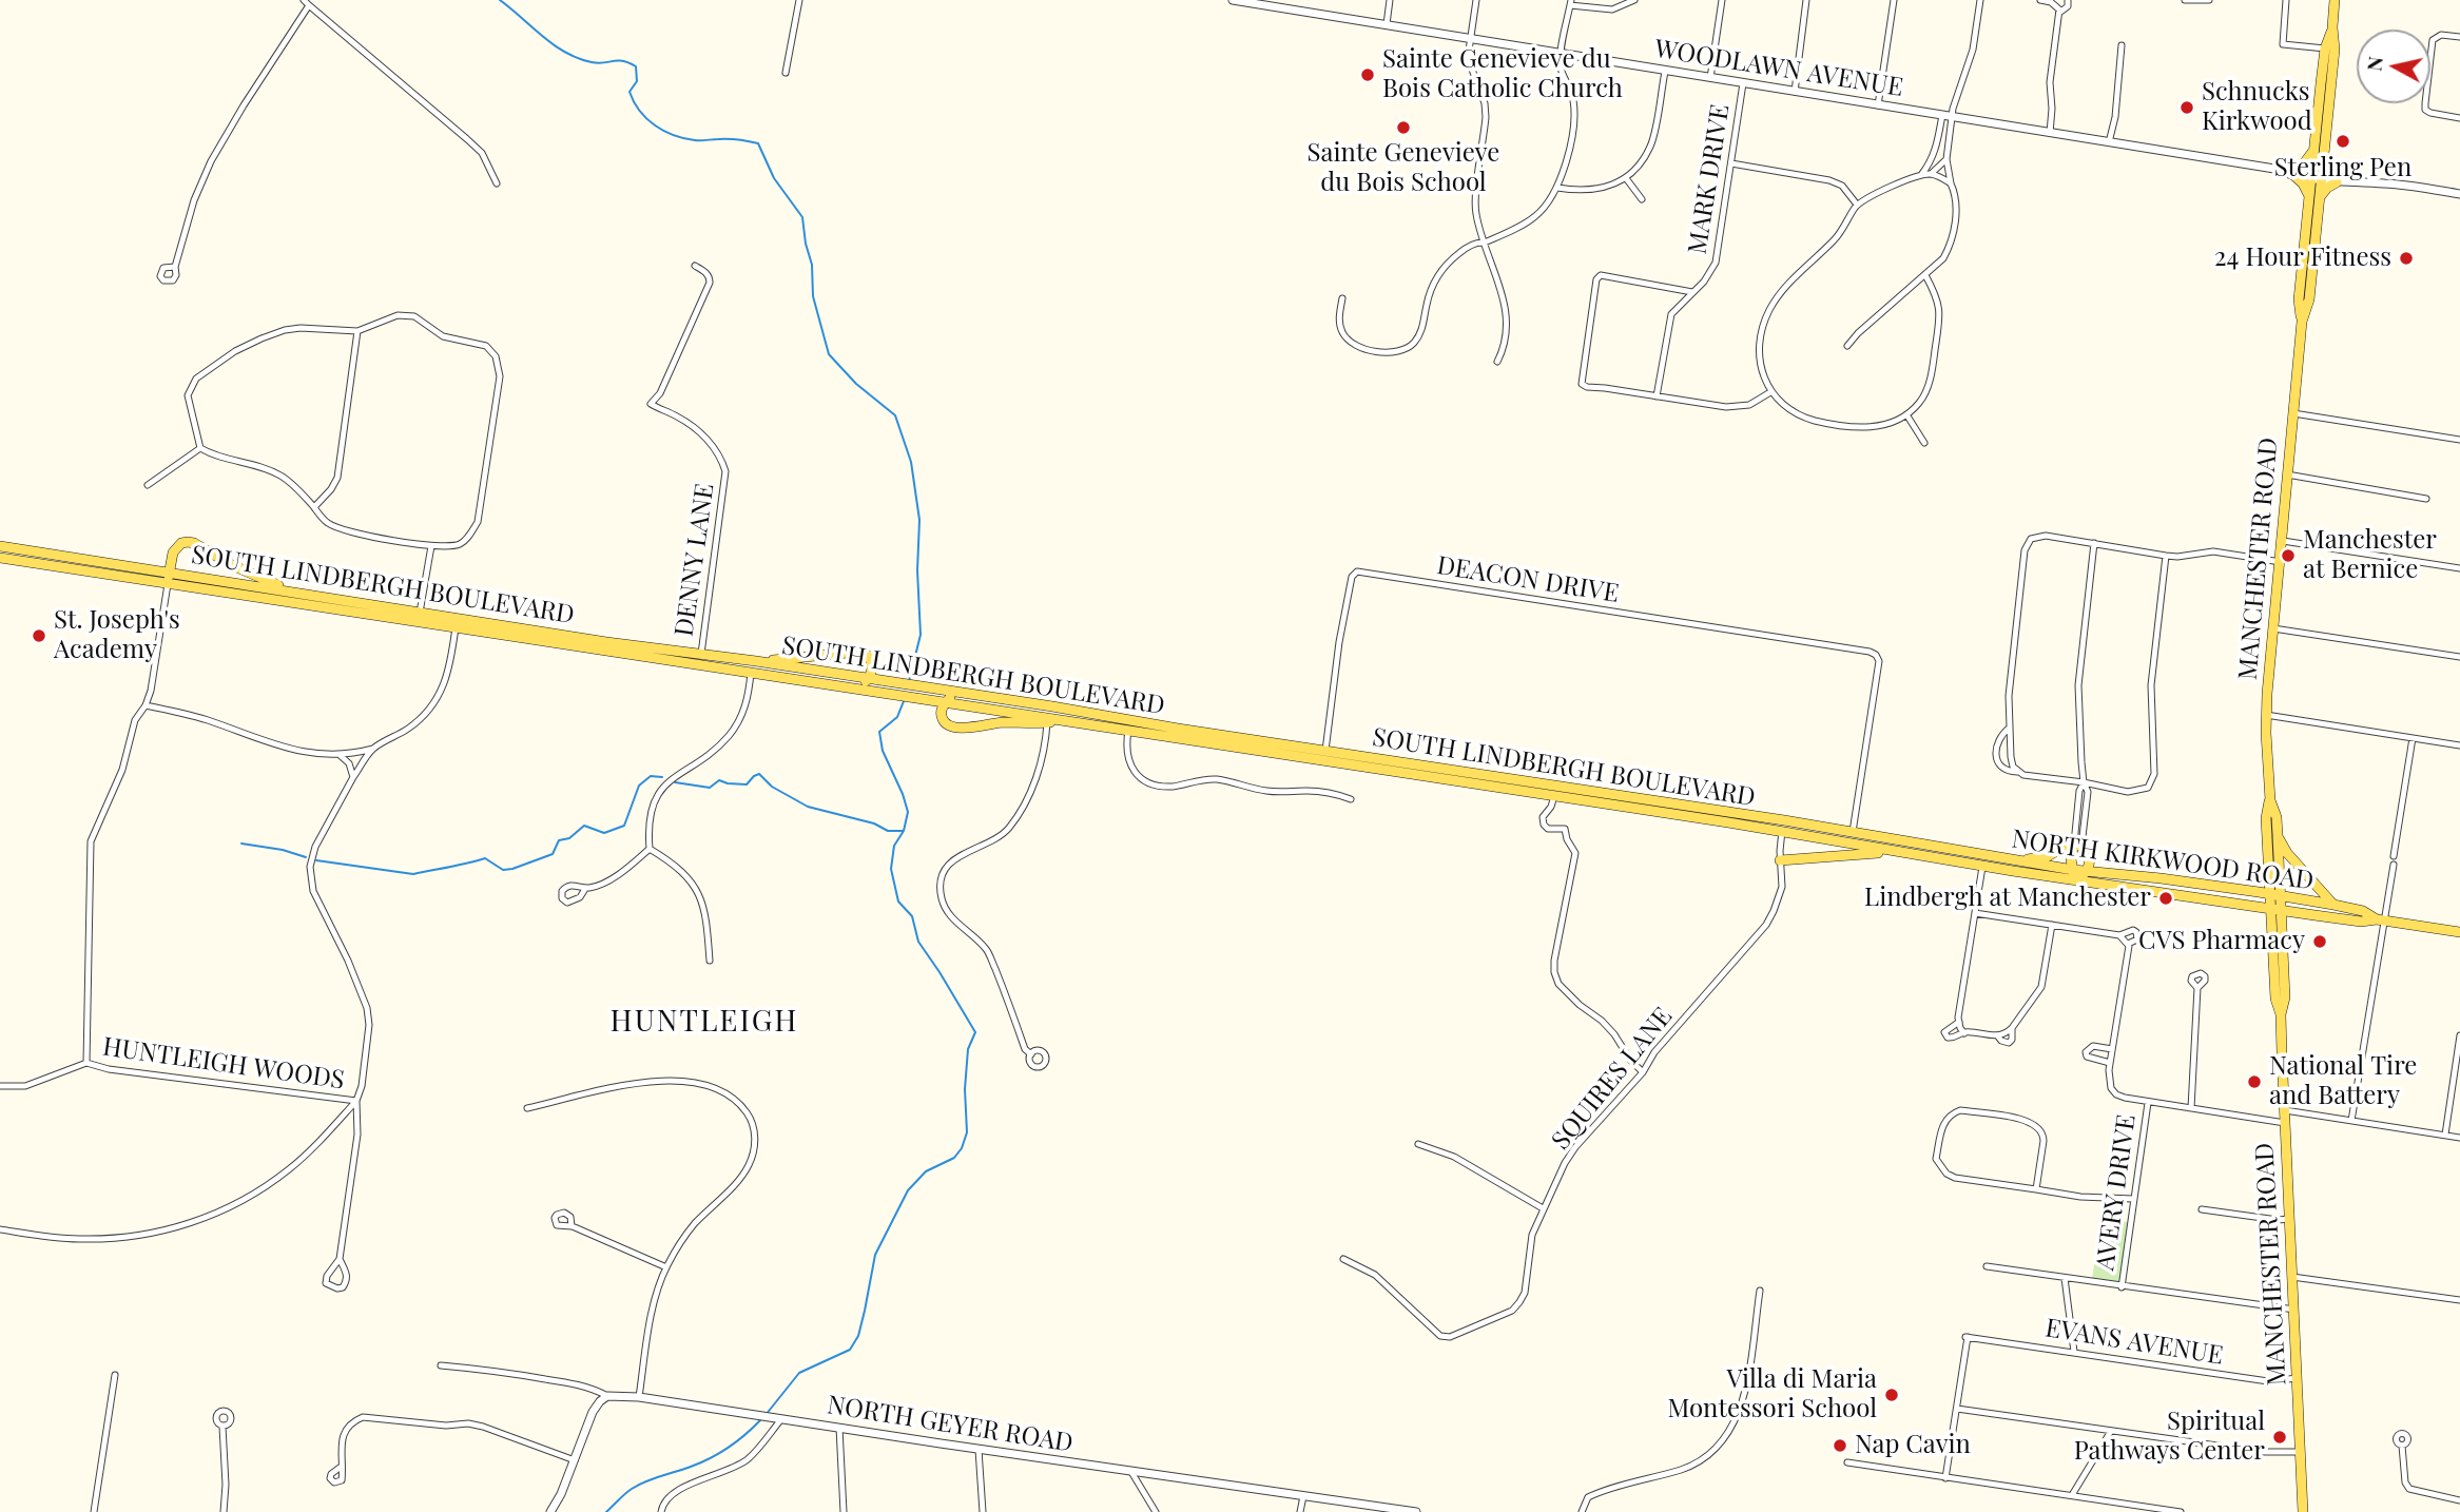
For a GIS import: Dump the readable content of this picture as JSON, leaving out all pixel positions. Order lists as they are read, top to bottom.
{
  "streets": {
    "main road": ["MANCHESTER ROAD", "SOUTH LINDBERGH BOULEVARD", "NORTH KIRKWOOD ROAD"],
    "street": [
      "WOODLAWN AVENUE",
      "MARK DRIVE",
      "DENNY LANE",
      "DEACON DRIVE",
      "HUNTLEIGH WOODS",
      "SQUIRES LANE",
      "AVERY DRIVE",
      "EVANS AVENUE",
      "NORTH GEYER ROAD"
    ]
  },
  "crossings": [
    ["WOODLAWN AVENUE", "MARK DRIVE"],
    ["WOODLAWN AVENUE", "MANCHESTER ROAD"],
    ["MANCHESTER ROAD", "NORTH KIRKWOOD ROAD"],
    ["MANCHESTER ROAD", "EVANS AVENUE"],
    ["DENNY LANE", "SOUTH LINDBERGH BOULEVARD"],
    ["DEACON DRIVE", "SOUTH LINDBERGH BOULEVARD"],
    ["SOUTH LINDBERGH BOULEVARD", "NORTH KIRKWOOD ROAD"],
    ["SOUTH LINDBERGH BOULEVARD", "HUNTLEIGH WOODS"],
    ["SOUTH LINDBERGH BOULEVARD", "SQUIRES LANE"]
  ],
  "districts": ["HUNTLEIGH"],
  "places": [
    "Sainte Genevieve du Bois Catholic Church",
    "Schnucks Kirkwood",
    "Sainte Genevieve du Bois School",
    "Sterling Pen",
    "24 Hour Fitness",
    "Manchester at Bernice",
    "St. Joseph's Academy",
    "Lindbergh at Manchester",
    "CVS Pharmacy",
    "National Tire and Battery",
    "Villa di Maria Montessori School",
    "Spiritual Pathways Center",
    "Nap Cavin"
  ],
  "north": "left"
}
